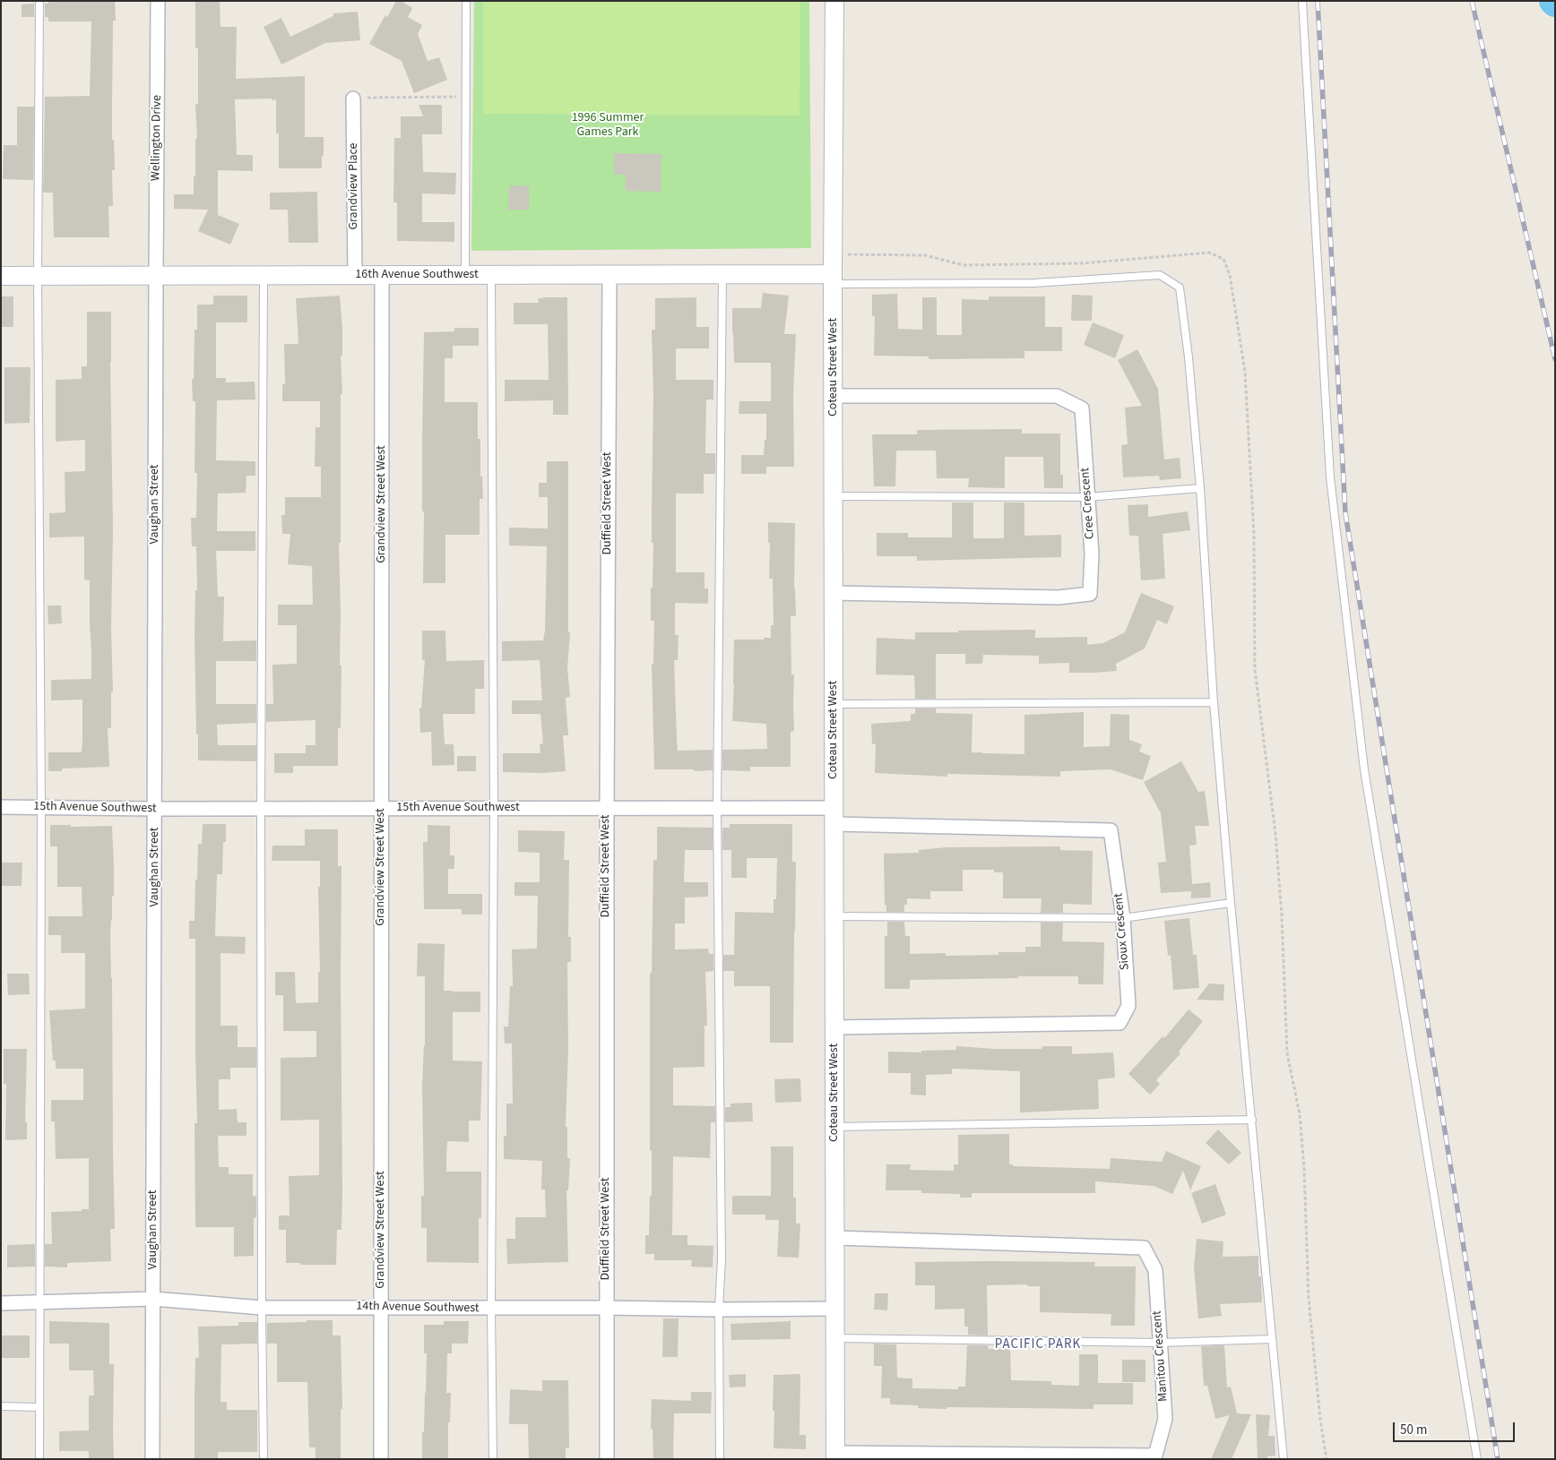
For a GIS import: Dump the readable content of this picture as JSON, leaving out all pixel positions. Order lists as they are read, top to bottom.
{
  "streets": {
    "street": [
      "Wellington Drive",
      "Grandview Place",
      "16th Avenue Southwest",
      "Coteau Street West",
      "Duffield Street West",
      "Cree Crescent",
      "Vaughan Street",
      "Grandview Street West",
      "15th Avenue Southwest",
      "Sioux Crescent",
      "14th Avenue Southwest",
      "Manitou Crescent"
    ]
  },
  "crossings": [
    ["Wellington Drive", "16th Avenue Southwest"],
    ["Wellington Drive", "Vaughan Street"],
    ["Grandview Place", "16th Avenue Southwest"],
    ["16th Avenue Southwest", "Coteau Street West"],
    ["16th Avenue Southwest", "Duffield Street West"],
    ["16th Avenue Southwest", "Vaughan Street"],
    ["16th Avenue Southwest", "Grandview Street West"],
    ["Coteau Street West", "Cree Crescent"],
    ["Coteau Street West", "15th Avenue Southwest"],
    ["Coteau Street West", "Sioux Crescent"],
    ["Coteau Street West", "14th Avenue Southwest"],
    ["Coteau Street West", "Manitou Crescent"],
    ["Duffield Street West", "15th Avenue Southwest"],
    ["Duffield Street West", "14th Avenue Southwest"],
    ["Vaughan Street", "15th Avenue Southwest"],
    ["Vaughan Street", "14th Avenue Southwest"],
    ["Grandview Street West", "15th Avenue Southwest"],
    ["Grandview Street West", "14th Avenue Southwest"],
    ["15th Avenue Southwest", "Sioux Crescent"]
  ],
  "districts": ["PACIFIC PARK"],
  "parks": ["1996 Summer Games Park"],
  "scale_bar": "50 m"
}
